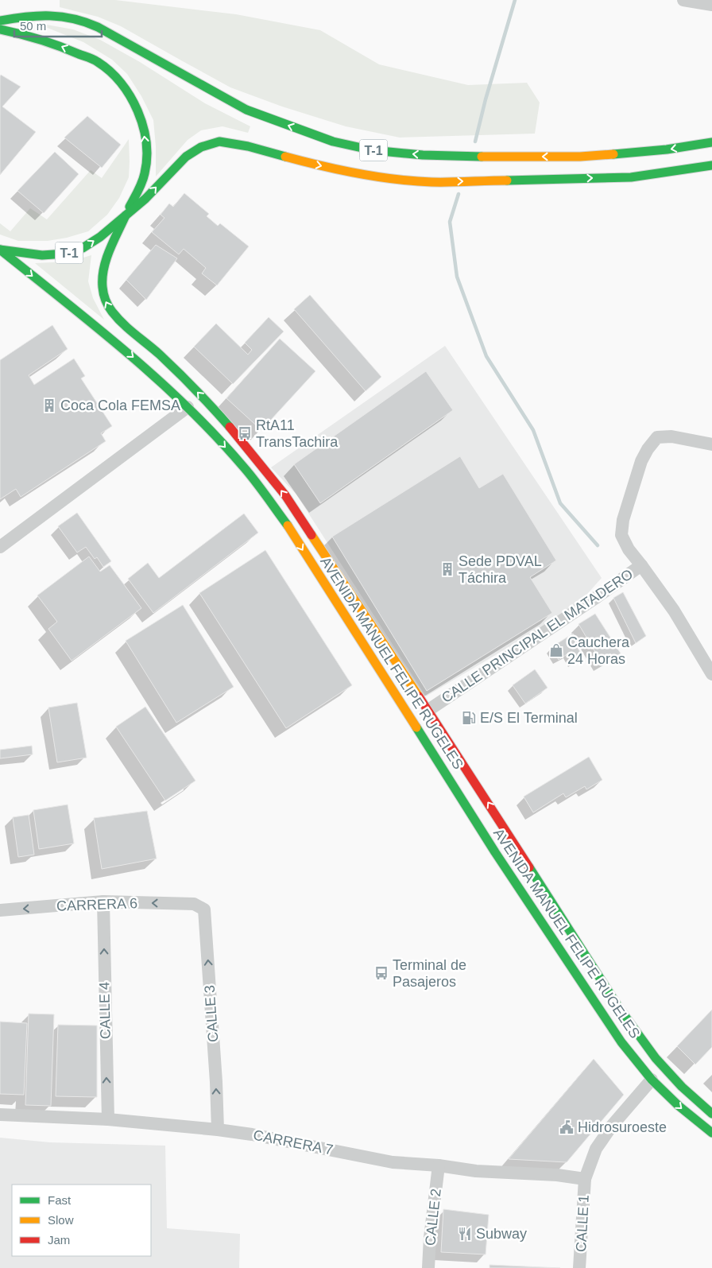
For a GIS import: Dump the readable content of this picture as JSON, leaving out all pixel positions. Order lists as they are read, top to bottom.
{
  "streets": {
    "main road": ["T-1", "AVENIDA MANUEL FELIPE RUGELES"],
    "street": [
      "CALLE PRINCIPAL EL MATADERO",
      "CARRERA 6",
      "CALLE 4",
      "CALLE 3",
      "CARRERA 7",
      "CALLE 2",
      "CALLE 1"
    ]
  },
  "crossings": [
    ["T-1", "AVENIDA MANUEL FELIPE RUGELES"],
    ["CALLE PRINCIPAL EL MATADERO", "AVENIDA MANUEL FELIPE RUGELES"],
    ["AVENIDA MANUEL FELIPE RUGELES", "CALLE 1"],
    ["CARRERA 6", "CALLE 4"],
    ["CARRERA 6", "CALLE 3"],
    ["CALLE 4", "CARRERA 7"],
    ["CALLE 3", "CARRERA 7"],
    ["CARRERA 7", "CALLE 2"],
    ["CARRERA 7", "CALLE 1"]
  ],
  "one_way": ["CARRERA 6", "CALLE 4", "CALLE 3"],
  "places": {
    "building": ["Coca Cola FEMSA", "Sede PDVAL Táchira"],
    "bus stop": ["RtA11 TransTachira", "Terminal de Pasajeros"],
    "shop": ["Cauchera 24 Horas"],
    "fuel station": ["E/S El Terminal"],
    "public building": ["Hidrosuroeste"],
    "restaurant": ["Subway"]
  },
  "legend": ["Fast", "Slow", "Jam"],
  "scale_bar": "50 m"
}
